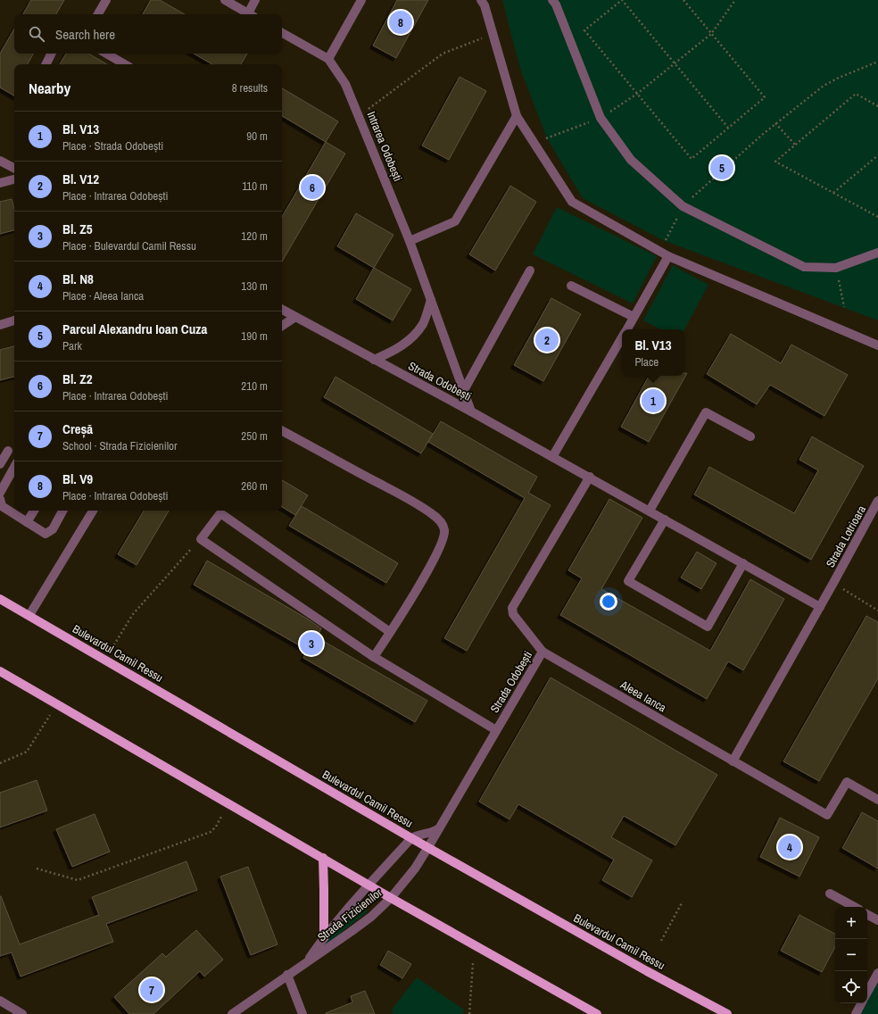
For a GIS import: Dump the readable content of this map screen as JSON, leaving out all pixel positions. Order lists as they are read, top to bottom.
{
  "streets": {
    "main road": ["Bulevardul Camil Ressu"],
    "street": [
      "Intrarea Odobești",
      "Strada Odobești",
      "Strada Lotrioara",
      "Aleea Ianca",
      "Strada Fizicienilor"
    ]
  },
  "crossings": [
    ["Intrarea Odobești", "Strada Odobești"],
    ["Strada Odobești", "Bulevardul Camil Ressu"],
    ["Strada Odobești", "Aleea Ianca"],
    ["Strada Odobești", "Strada Fizicienilor"],
    ["Bulevardul Camil Ressu", "Strada Fizicienilor"]
  ],
  "page": {
    "pins": [
      "8",
      "5",
      "6",
      "2",
      "1",
      "3",
      "4",
      "7"
    ],
    "search": "Search here",
    "heading": ["Nearby", "8 results"],
    "list": [
      {
        "mark": "1",
        "name": "Bl. V13",
        "note": "Place · Strada Odobești",
        "value": "90 m"
      },
      {
        "mark": "2",
        "name": "Bl. V12",
        "note": "Place · Intrarea Odobești",
        "value": "110 m"
      },
      {
        "mark": "3",
        "name": "Bl. Z5",
        "note": "Place · Bulevardul Camil Ressu",
        "value": "120 m"
      },
      {
        "mark": "4",
        "name": "Bl. N8",
        "note": "Place · Aleea Ianca",
        "value": "130 m"
      },
      {
        "mark": "5",
        "name": "Parcul Alexandru Ioan Cuza",
        "note": "Park",
        "value": "190 m"
      },
      {
        "mark": "6",
        "name": "Bl. Z2",
        "note": "Place · Intrarea Odobești",
        "value": "210 m"
      },
      {
        "mark": "7",
        "name": "Creșă",
        "note": "School · Strada Fizicienilor",
        "value": "250 m"
      },
      {
        "mark": "8",
        "name": "Bl. V9",
        "note": "Place · Intrarea Odobești",
        "value": "260 m"
      }
    ],
    "popup": ["Bl. V13", "Place"],
    "map_buttons": ["+", "−"]
  }
}
